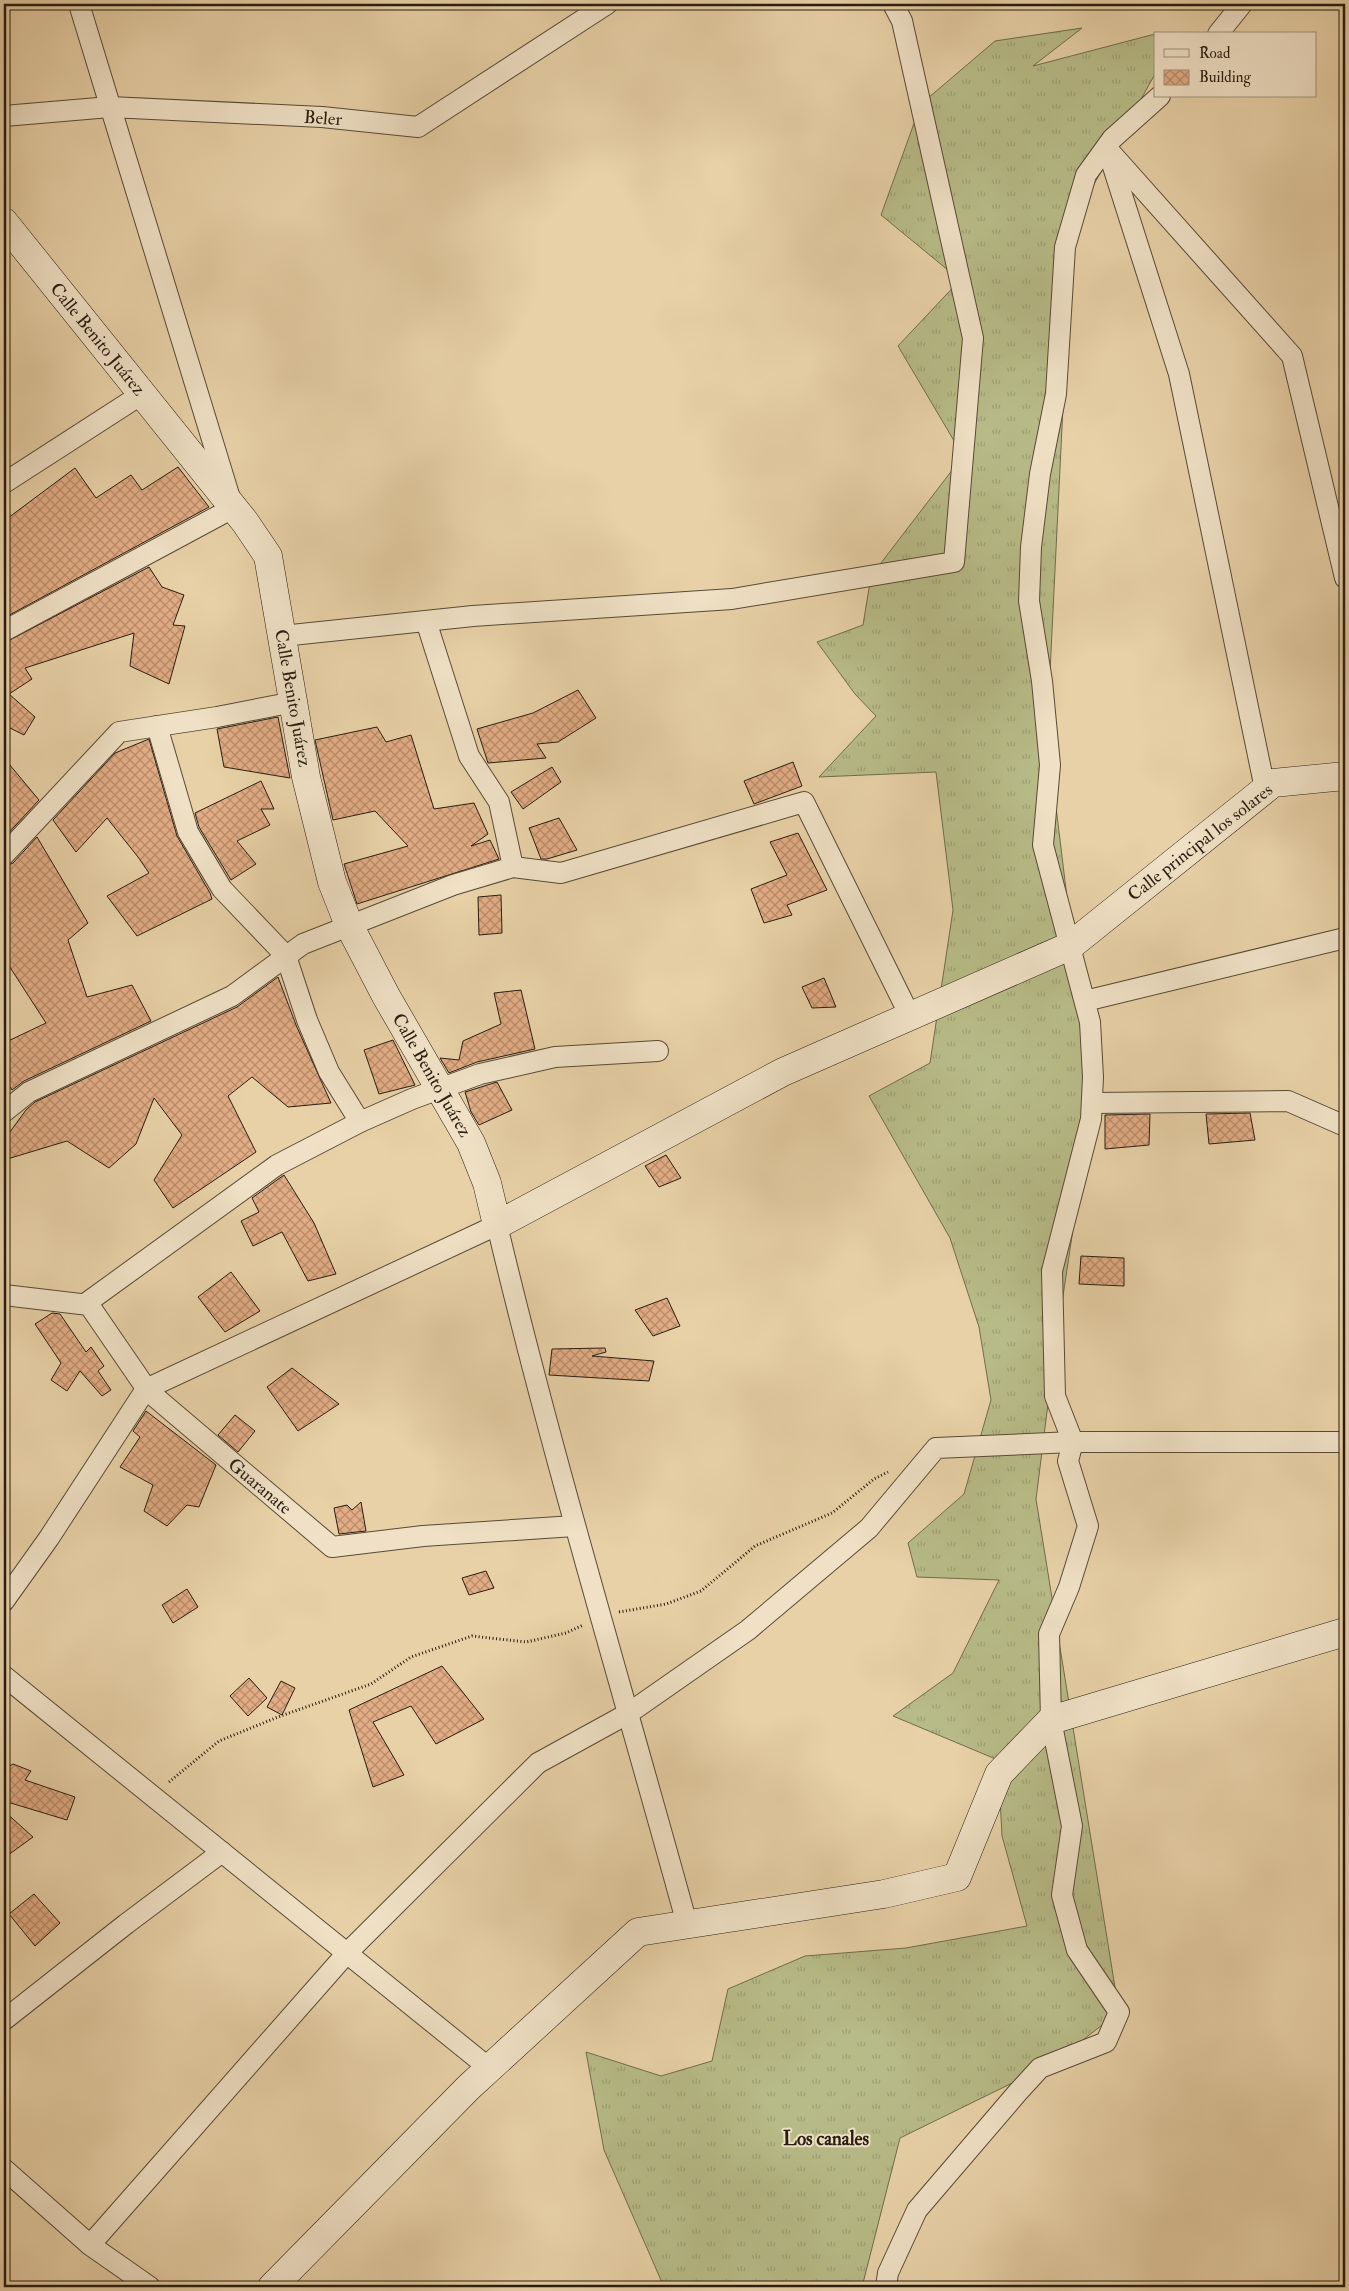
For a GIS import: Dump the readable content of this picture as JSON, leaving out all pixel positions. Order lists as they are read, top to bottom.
{
  "streets": {
    "main road": ["Calle Benito Juárez", "Calle principal los solares"],
    "street": ["Beler", "Guaranate"]
  },
  "crossings": [
    ["Calle Benito Juárez", "Calle principal los solares"]
  ],
  "districts": ["Los canales"],
  "legend": ["Road", "Building"]
}
